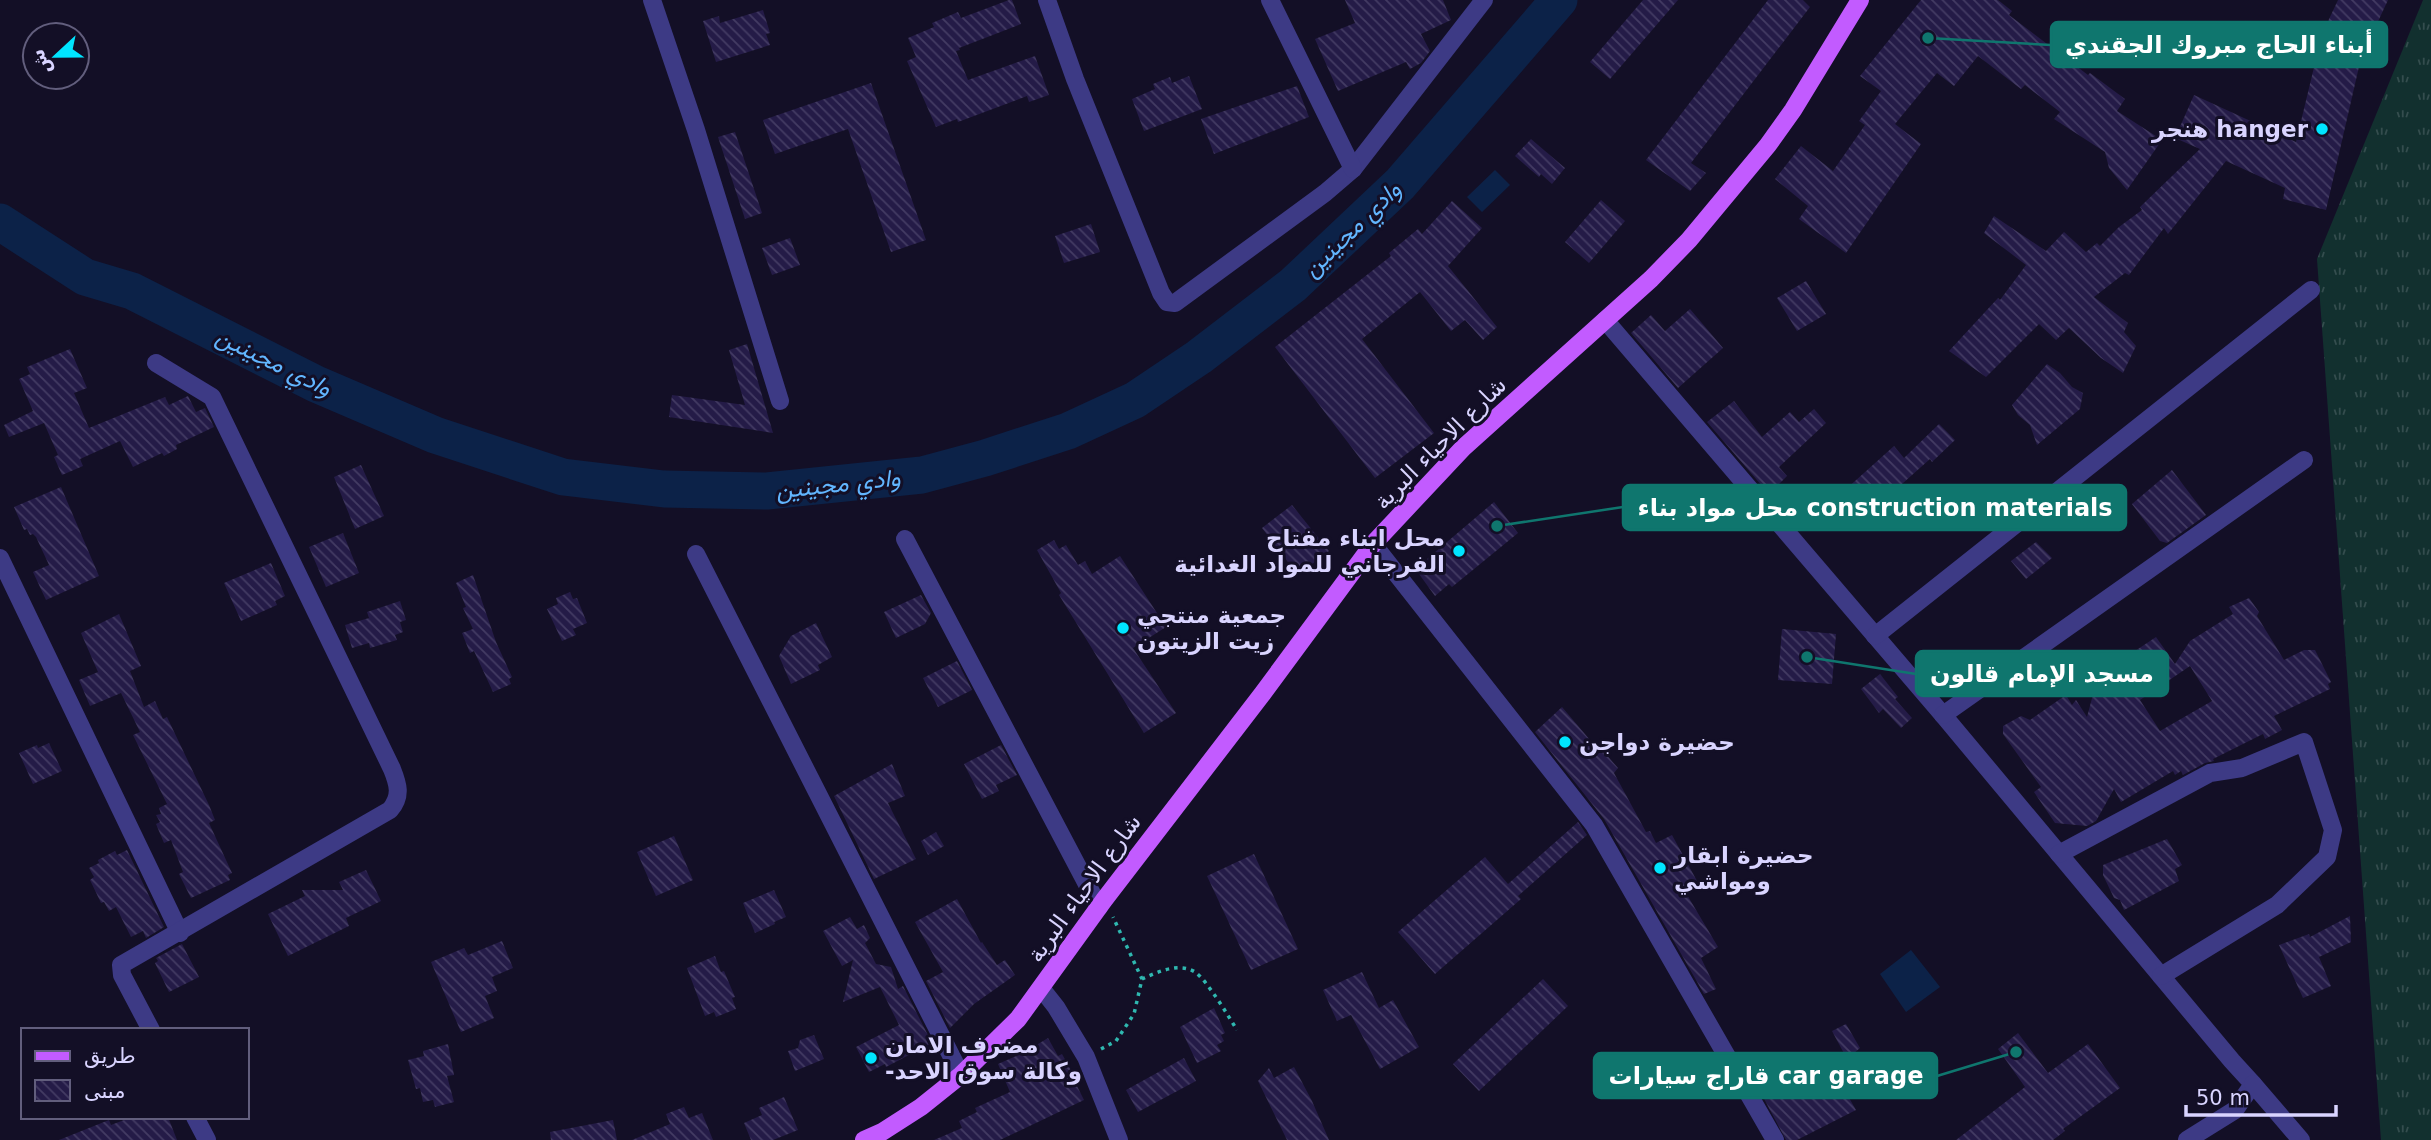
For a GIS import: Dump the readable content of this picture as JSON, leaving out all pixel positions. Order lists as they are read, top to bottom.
{
  "streets": {
    "main road": ["شارع الاحياء البرية"]
  },
  "water": ["وادي مجينين"],
  "places": [
    "أبناء الحاج مبروك الجقندي",
    "هنجر hanger",
    "محل مواد بناء construction materials",
    "محل ابناء مفتاح الفرجاني للمواد الغدائية",
    "جمعية منتجي زيت الزيتون",
    "مسجد الإمام قالون",
    "حضيرة دواجن",
    "حضيرة ابقار ومواشي",
    "قاراج سيارات car garage",
    "مضرف الامان -وكالة سوق الاحد"
  ],
  "legend": ["طريق", "مبنى"],
  "scale_bar": "50 m",
  "north": "left"
}
